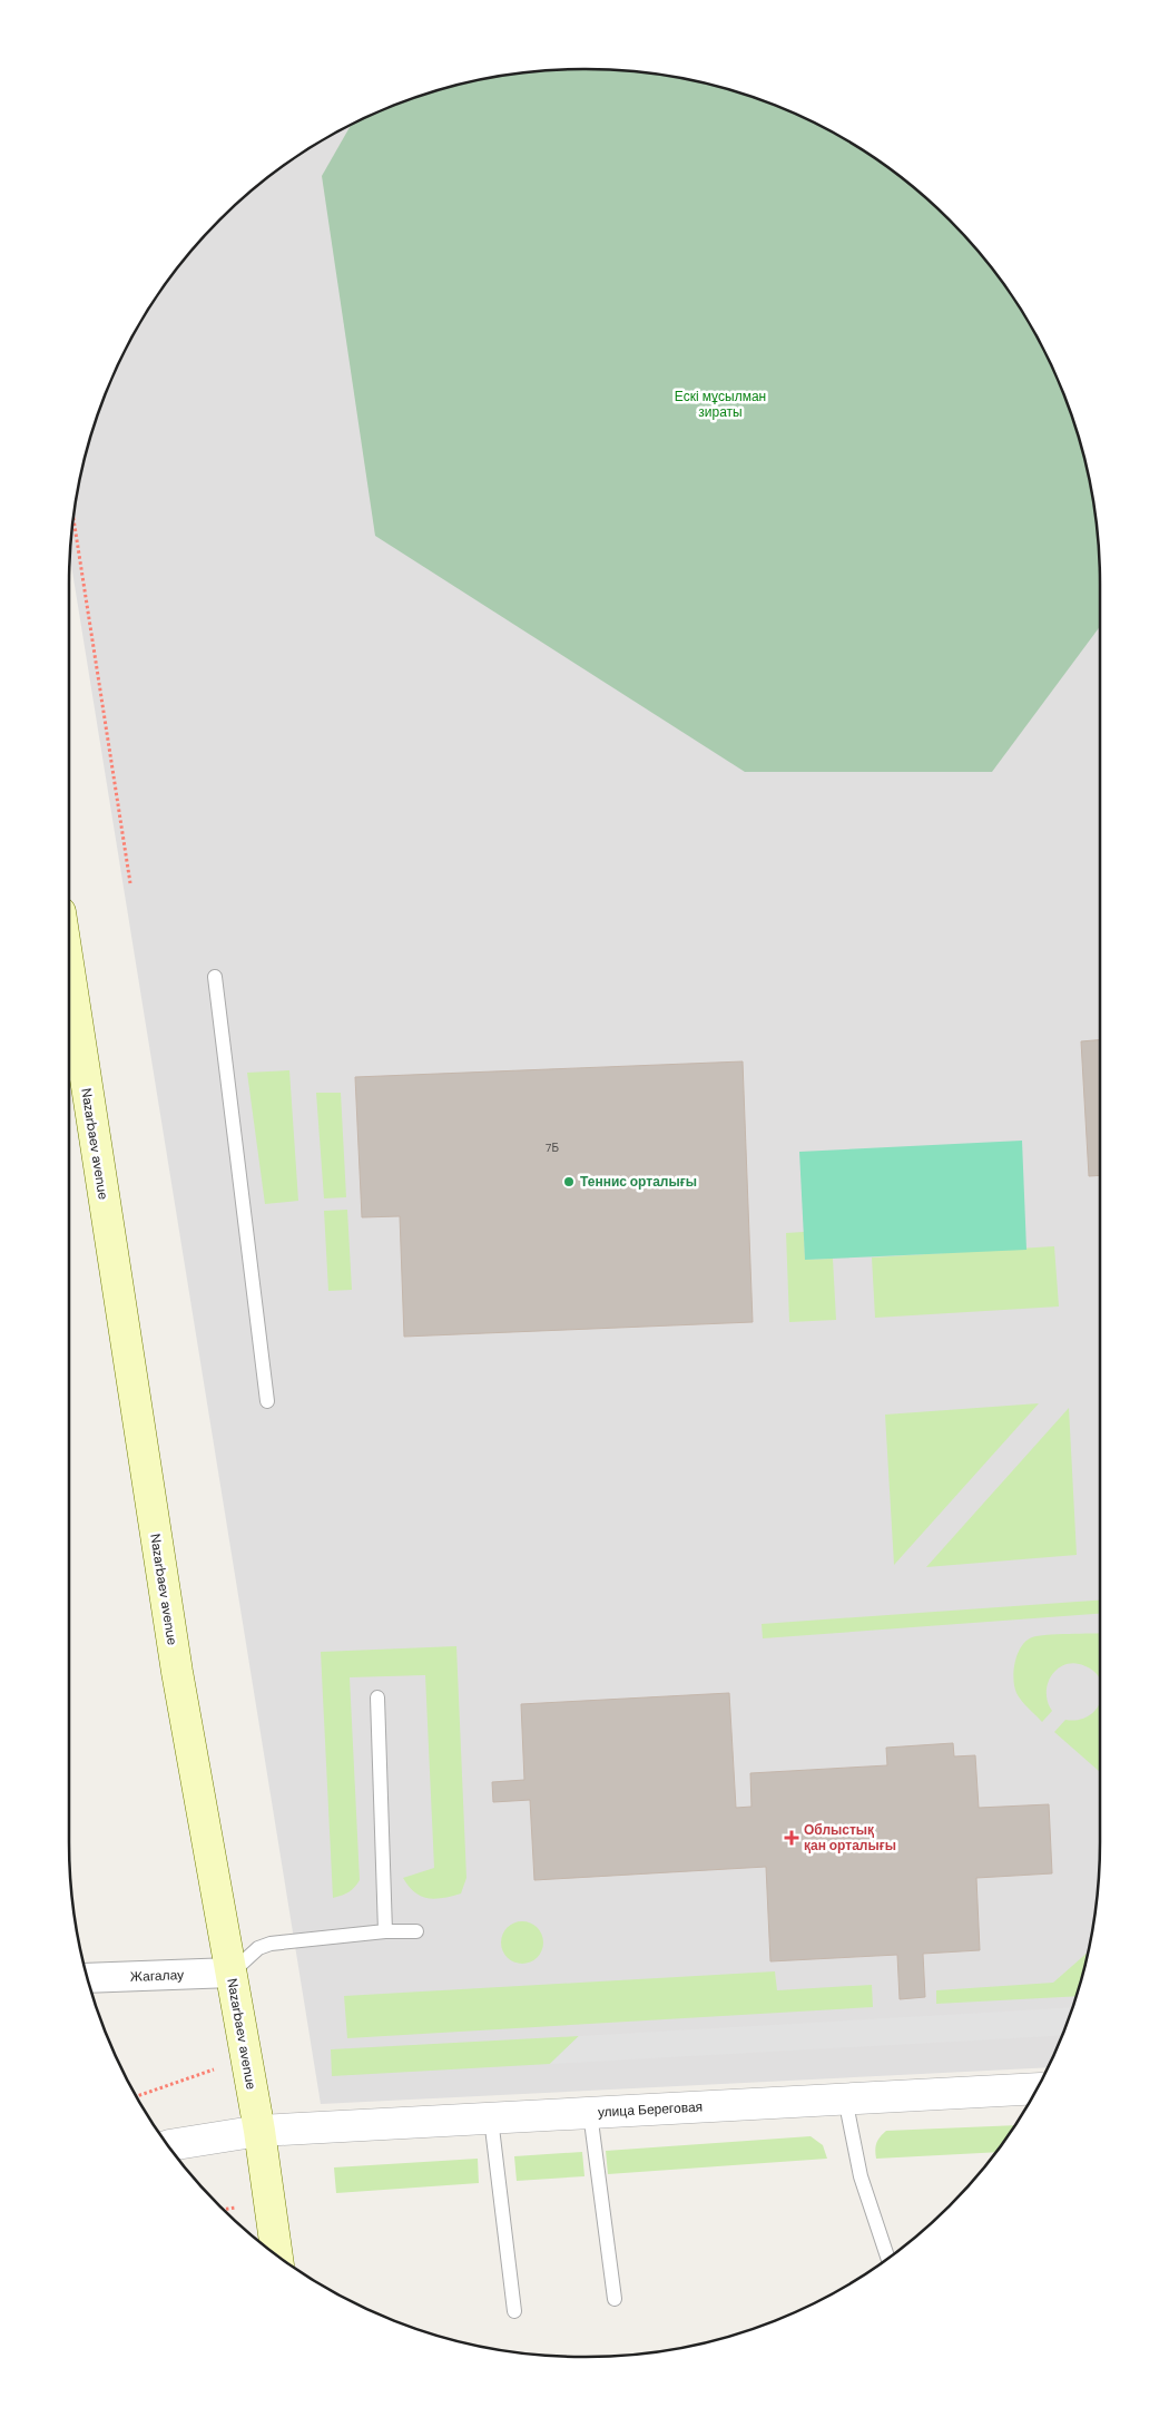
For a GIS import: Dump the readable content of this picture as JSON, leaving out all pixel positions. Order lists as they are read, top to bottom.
{
  "streets": {
    "main road": ["Nazarbaev avenue"],
    "street": ["Жагалау", "улица Береговая"]
  },
  "crossings": [
    ["Nazarbaev avenue", "Жагалау"],
    ["Nazarbaev avenue", "улица Береговая"]
  ],
  "parks": ["Ескі мұсылман зираты"],
  "places": {
    "other": ["Теннис орталығы"],
    "health": ["Облыстық қан орталығы"]
  },
  "house_numbers": ["7Б"]
}
